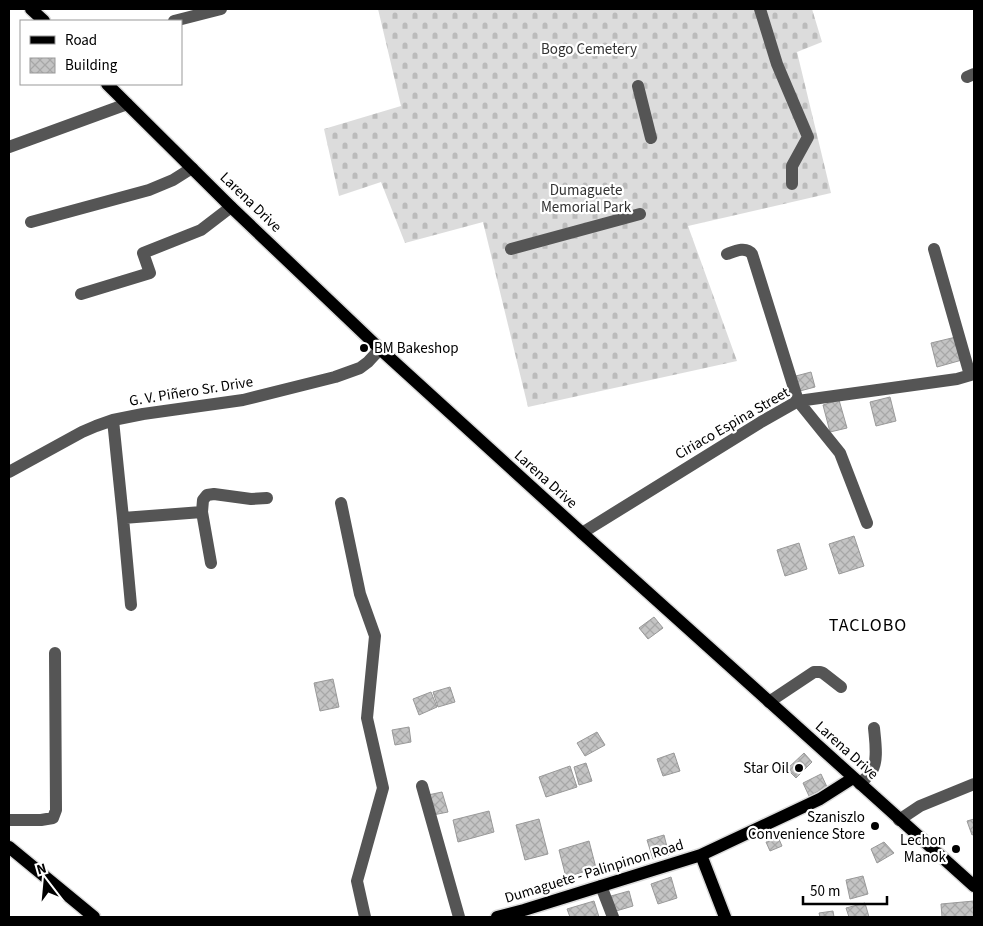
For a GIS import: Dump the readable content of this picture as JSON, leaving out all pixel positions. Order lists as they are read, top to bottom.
{
  "streets": {
    "main road": ["Larena Drive", "Dumaguete - Palinpinon Road"],
    "street": ["G. V. Piñero Sr. Drive", "Ciriaco Espina Street"]
  },
  "crossings": [
    ["Larena Drive", "G. V. Piñero Sr. Drive"],
    ["Larena Drive", "Ciriaco Espina Street"],
    ["Larena Drive", "Dumaguete - Palinpinon Road"]
  ],
  "districts": ["TACLOBO"],
  "parks": ["Bogo Cemetery", "Dumaguete Memorial Park"],
  "places": [
    "BM Bakeshop",
    "Star Oil",
    "Szaniszlo Convenience Store",
    "Lechon Manok"
  ],
  "legend": ["Road", "Building"],
  "scale_bar": "50 m",
  "north": "top"
}
